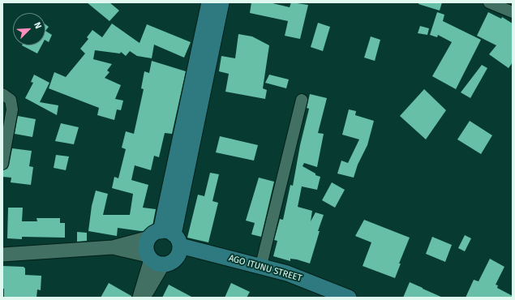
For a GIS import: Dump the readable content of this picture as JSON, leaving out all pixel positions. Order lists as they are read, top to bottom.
{
  "streets": {
    "main road": ["AGO ITUNU STREET"]
  },
  "north": "top right"
}
